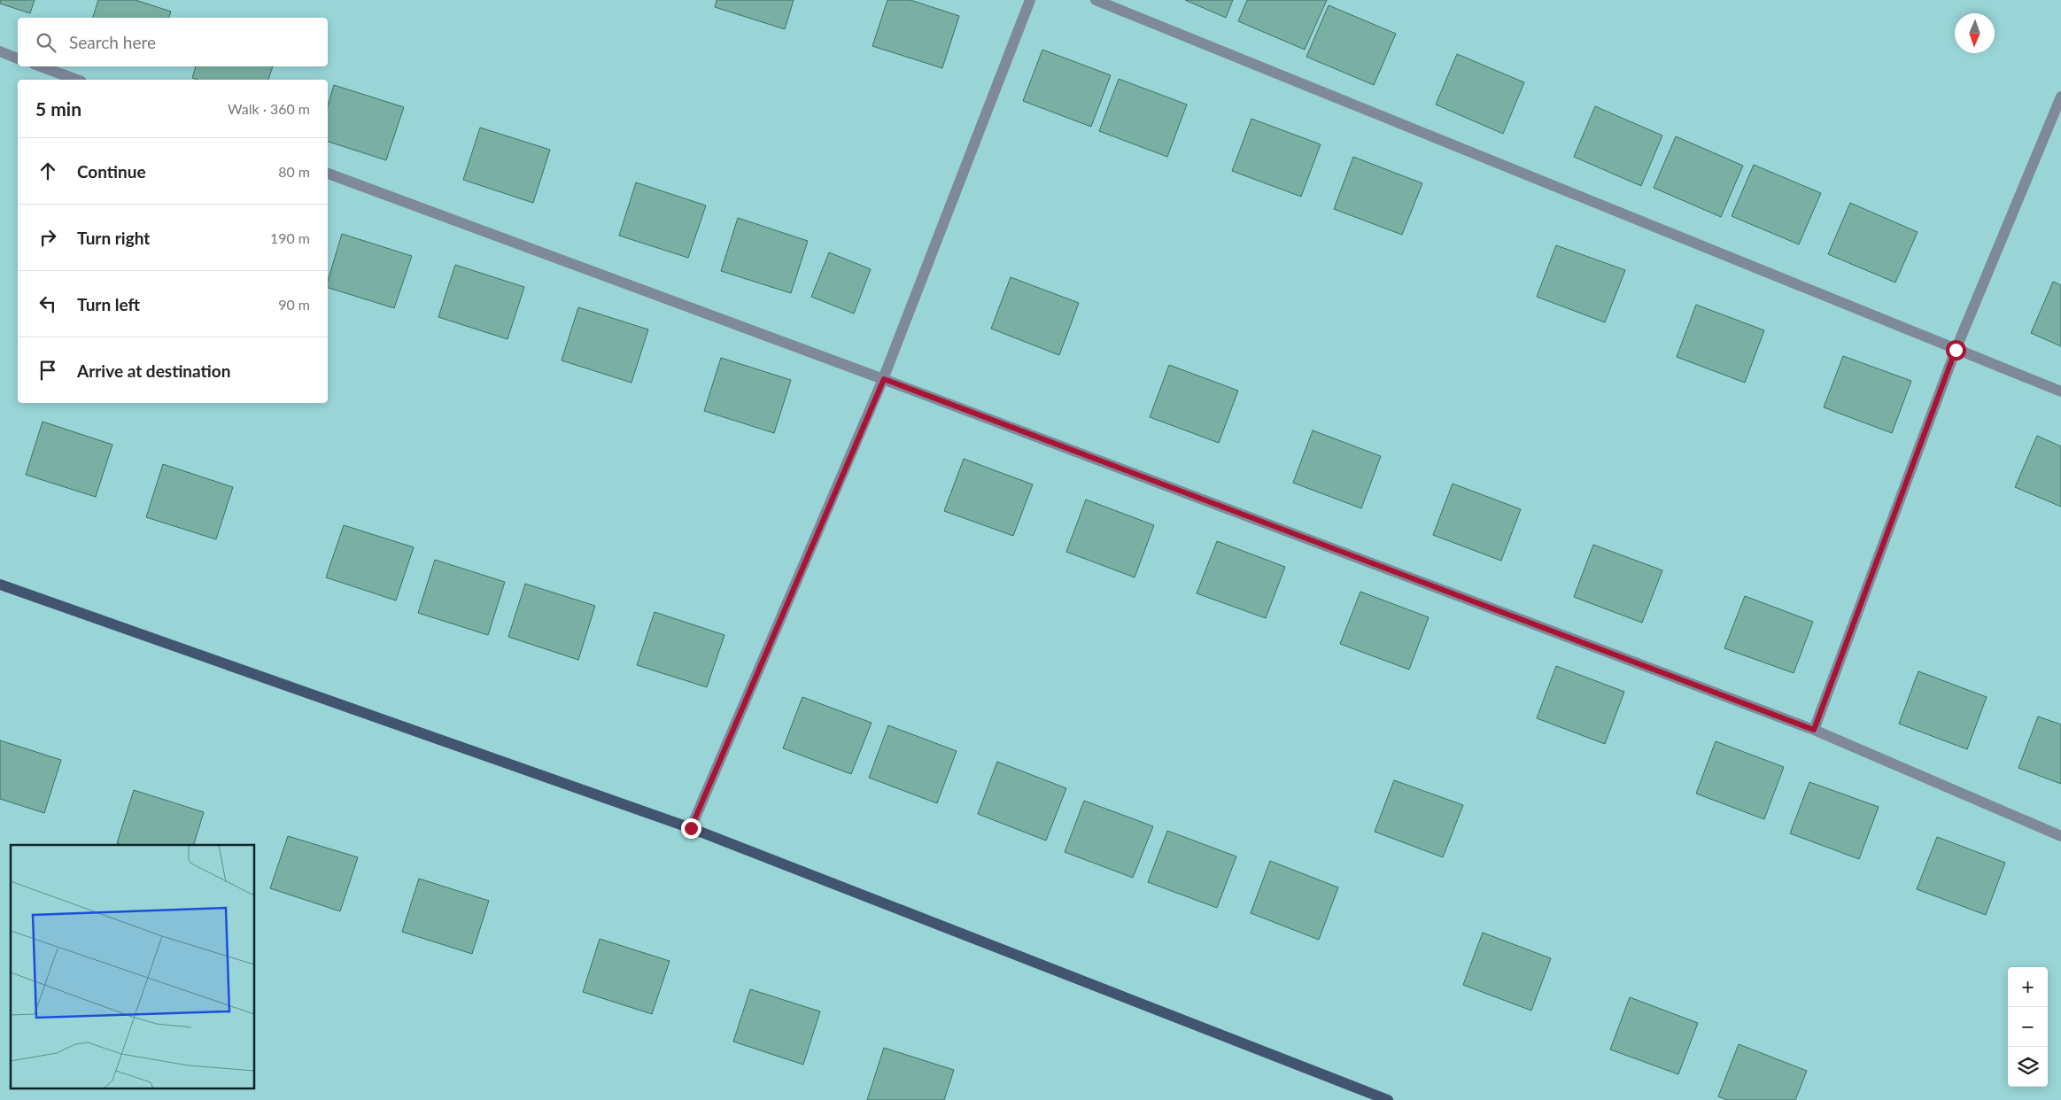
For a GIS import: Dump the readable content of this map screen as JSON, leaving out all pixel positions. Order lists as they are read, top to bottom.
{
  "north": "bottom",
  "page": {
    "search": "Search here",
    "heading": ["5 min", "Walk · 360 m"],
    "list": [
      ["Continue", "80 m"],
      ["Turn right", "190 m"],
      ["Turn left", "90 m"],
      "Arrive at destination"
    ],
    "map_buttons": ["+", "−"]
  }
}
